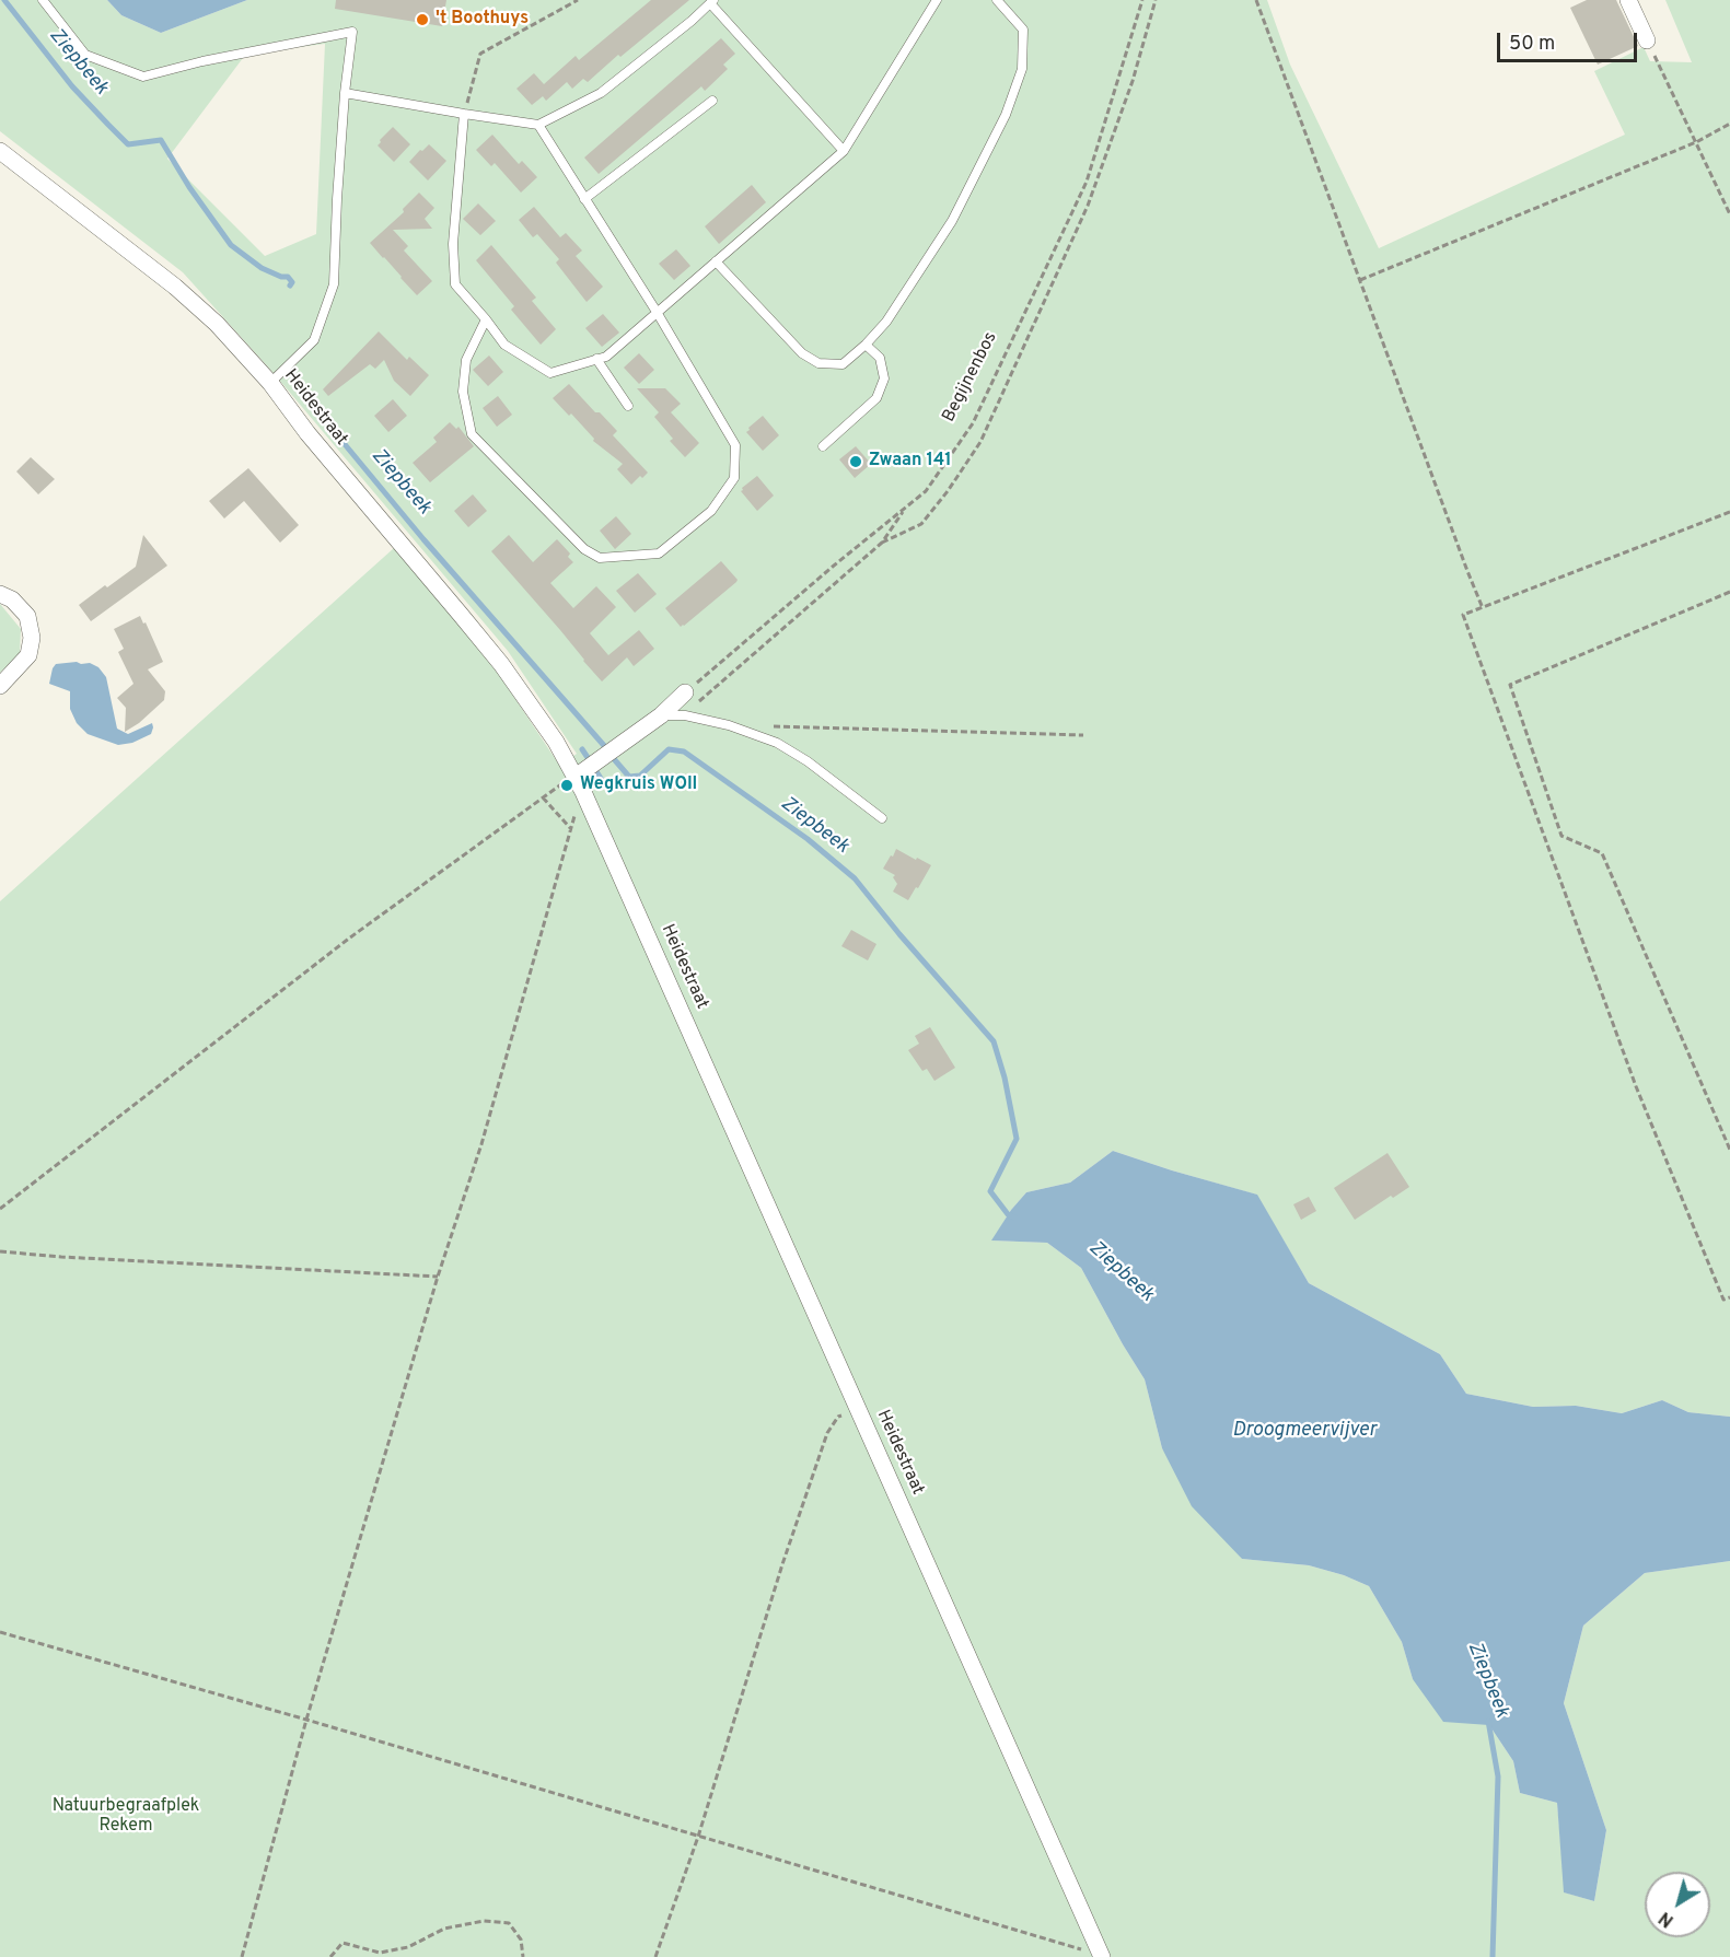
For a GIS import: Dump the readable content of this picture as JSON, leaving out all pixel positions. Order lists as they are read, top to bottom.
{
  "streets": {
    "street": ["Heidestraat"],
    "path": ["Begijnenbos"]
  },
  "water": ["Ziepbeek", "Droogmeervijver"],
  "parks": ["Natuurbegraafplek Rekem"],
  "places": ["'t Boothuys", "Zwaan 141", "Wegkruis WOII"],
  "scale_bar": "50 m",
  "north": "bottom left"
}
